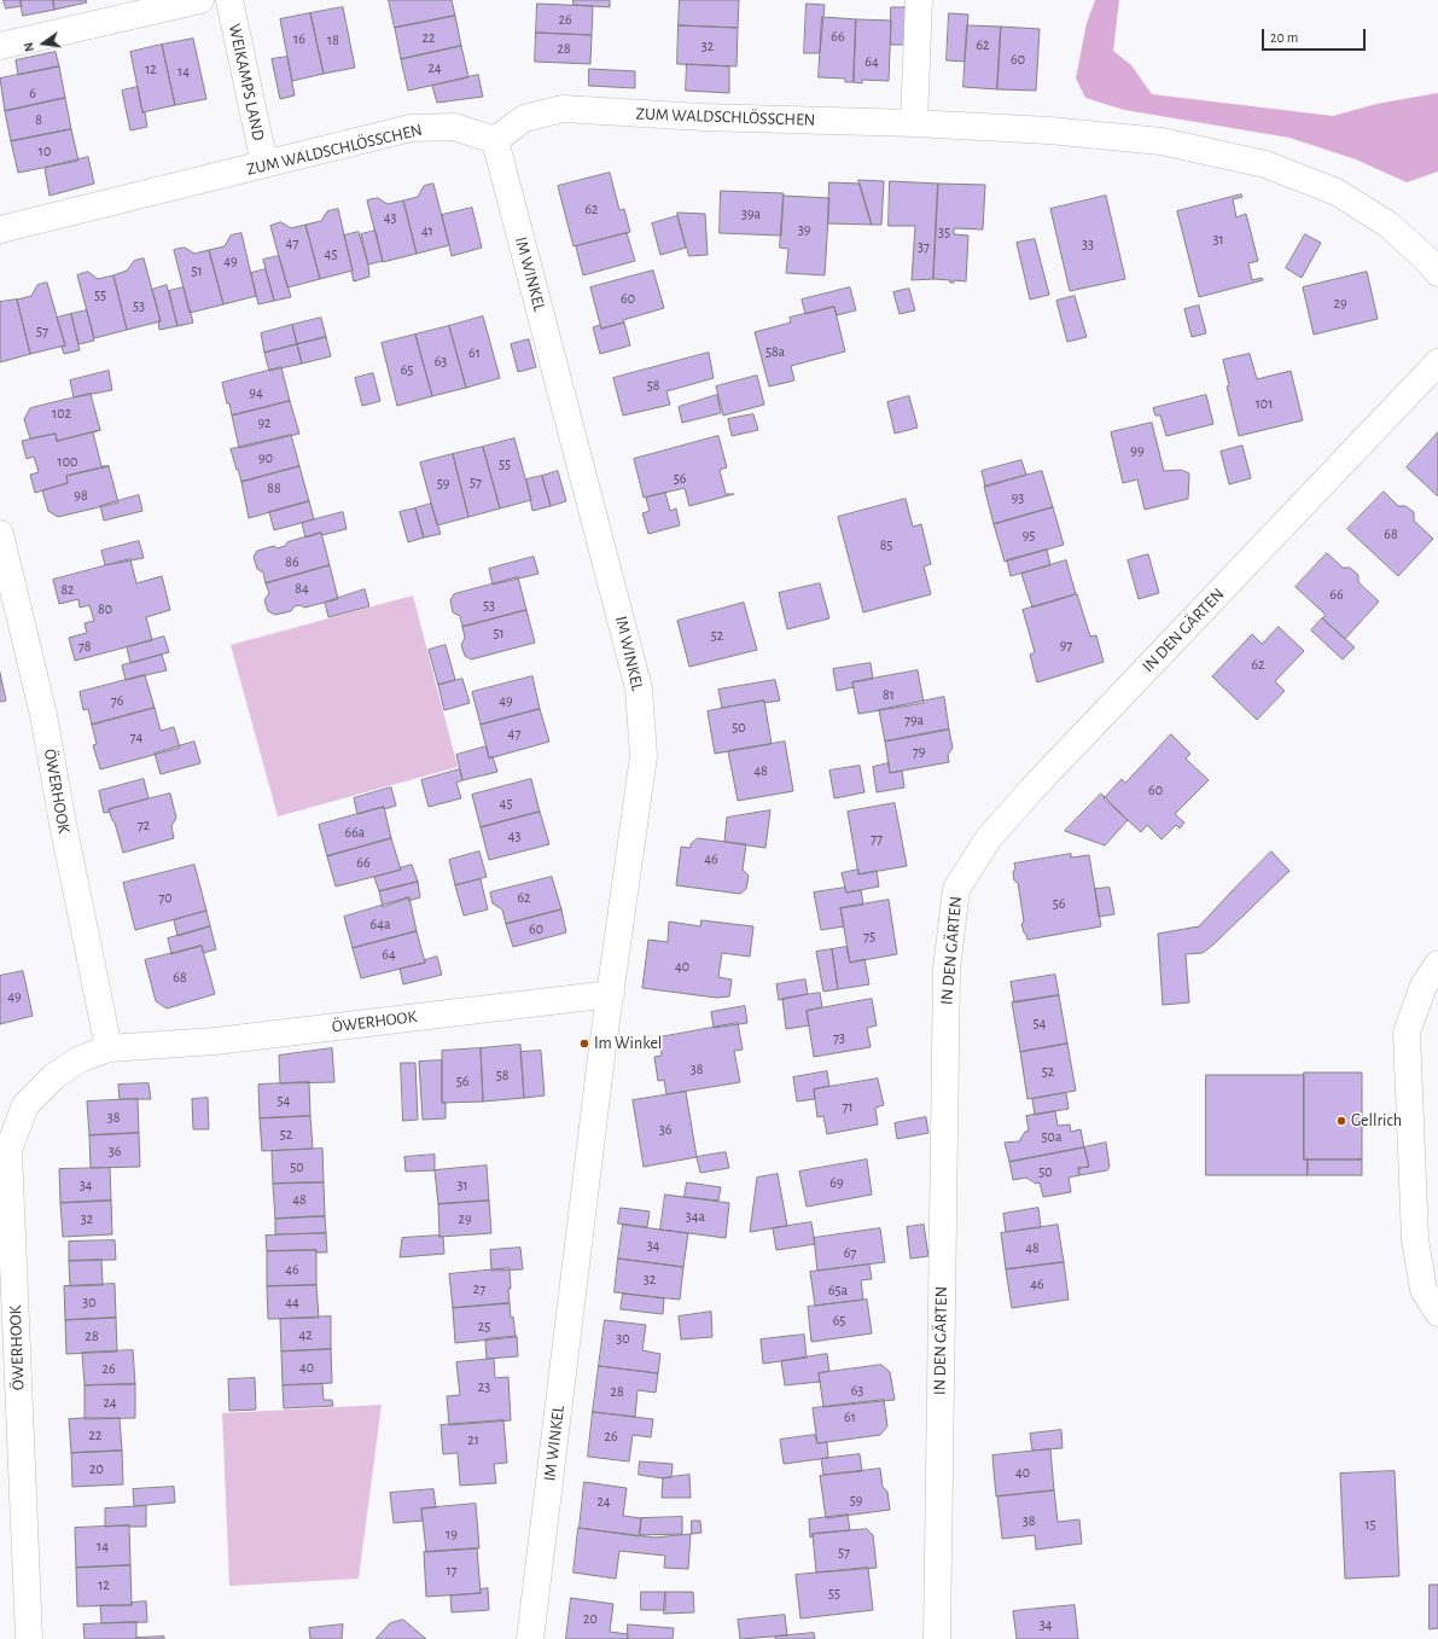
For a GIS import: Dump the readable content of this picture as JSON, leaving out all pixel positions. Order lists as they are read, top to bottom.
{
  "streets": {
    "street": [
      "WEIKAMPS LAND",
      "ZUM WALDSCHLÖSSCHEN",
      "IM WINKEL",
      "IN DEN GÄRTEN",
      "ÖWERHOOK"
    ]
  },
  "crossings": [
    ["WEIKAMPS LAND", "ZUM WALDSCHLÖSSCHEN"],
    ["ZUM WALDSCHLÖSSCHEN", "IM WINKEL"],
    ["IM WINKEL", "ÖWERHOOK"]
  ],
  "places": ["Im Winkel", "Gellrich"],
  "house_numbers": [
    "26",
    "66",
    "22",
    "16",
    "18",
    "62",
    "32",
    "28",
    "60",
    "64",
    "24",
    "12",
    "14",
    "6",
    "8",
    "10",
    "62",
    "39a",
    "43",
    "39",
    "41",
    "35",
    "31",
    "47",
    "33",
    "37",
    "45",
    "49",
    "51",
    "55",
    "60",
    "29",
    "53",
    "57",
    "58a",
    "61",
    "63",
    "65",
    "58",
    "94",
    "101",
    "102",
    "92",
    "99",
    "90",
    "100",
    "55",
    "56",
    "57",
    "59",
    "88",
    "98",
    "93",
    "68",
    "95",
    "85",
    "86",
    "84",
    "82",
    "66",
    "53",
    "80",
    "51",
    "52",
    "97",
    "78",
    "62",
    "81",
    "76",
    "49",
    "79a",
    "50",
    "47",
    "74",
    "79",
    "48",
    "60",
    "45",
    "72",
    "66a",
    "43",
    "77",
    "46",
    "66",
    "70",
    "62",
    "56",
    "64a",
    "60",
    "75",
    "64",
    "40",
    "68",
    "49",
    "54",
    "73",
    "38",
    "52",
    "58",
    "56",
    "54",
    "71",
    "38",
    "36",
    "52",
    "50a",
    "36",
    "50",
    "50",
    "69",
    "34",
    "31",
    "48",
    "34a",
    "32",
    "29",
    "34",
    "48",
    "67",
    "46",
    "32",
    "46",
    "27",
    "65a",
    "30",
    "44",
    "65",
    "25",
    "42",
    "28",
    "30",
    "40",
    "26",
    "23",
    "63",
    "28",
    "24",
    "61",
    "22",
    "26",
    "21",
    "20",
    "40",
    "59",
    "24",
    "38",
    "15",
    "19",
    "14",
    "57",
    "17",
    "12",
    "55",
    "20",
    "34"
  ],
  "scale_bar": "20 m",
  "north": "left"
}
